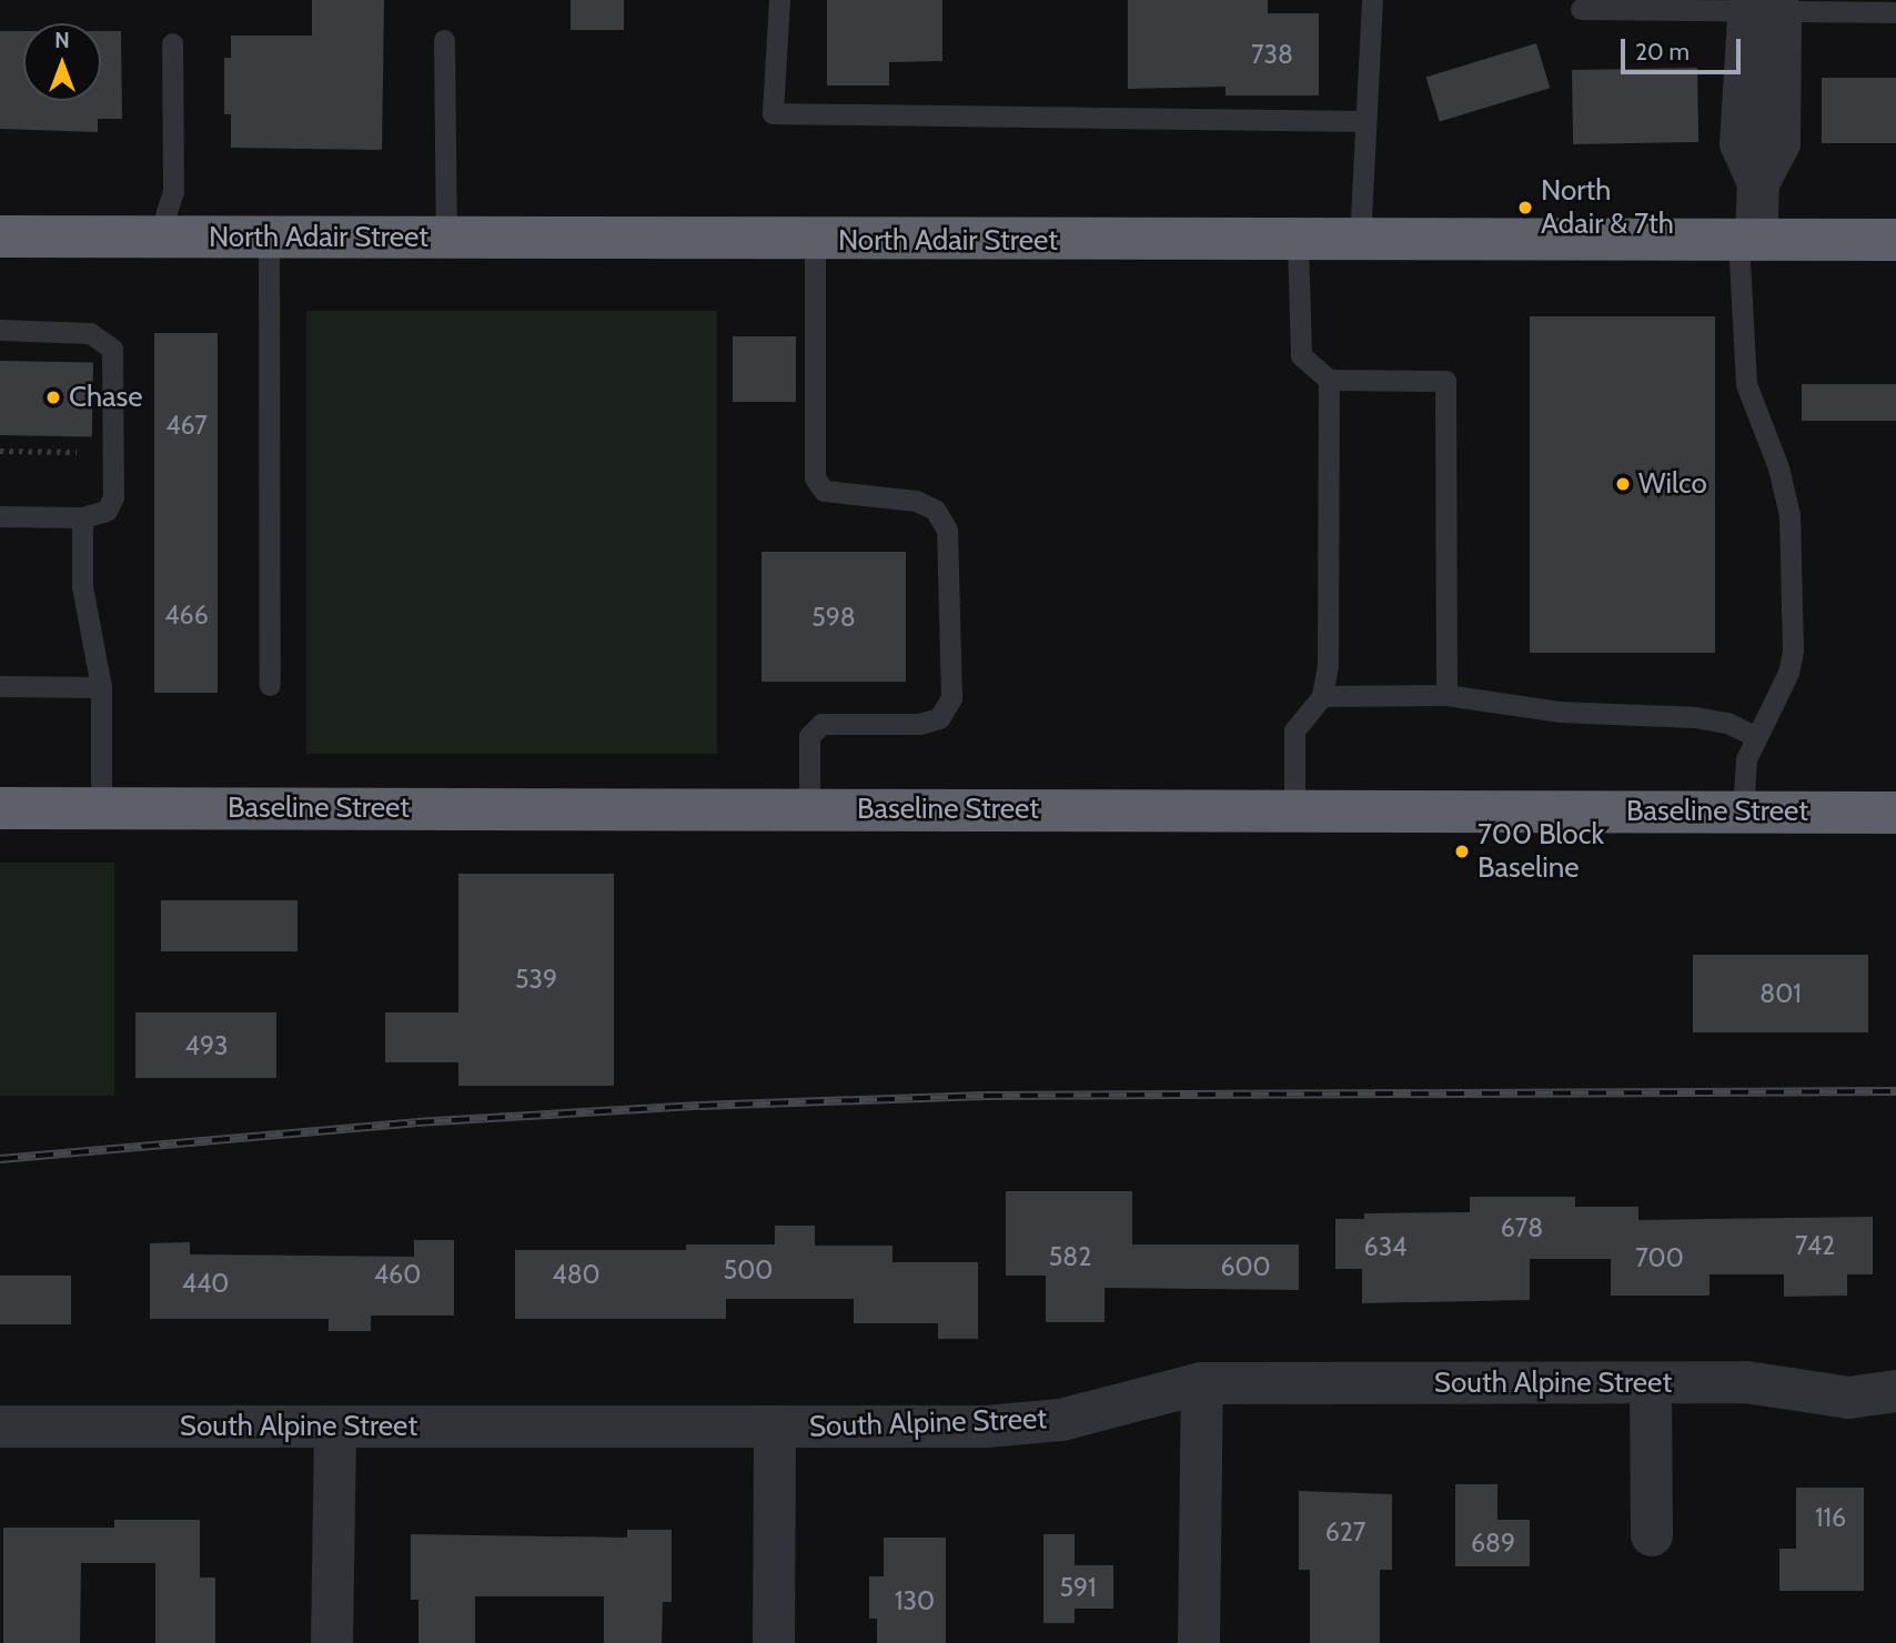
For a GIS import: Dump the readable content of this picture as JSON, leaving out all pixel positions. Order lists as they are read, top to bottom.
{
  "streets": {
    "highway": ["North Adair Street", "Baseline Street"],
    "street": ["South Alpine Street"]
  },
  "places": [
    "North Adair & 7th",
    "Chase",
    "Wilco",
    "700 Block Baseline"
  ],
  "house_numbers": [
    "738",
    "467",
    "466",
    "598",
    "539",
    "801",
    "493",
    "678",
    "742",
    "634",
    "582",
    "700",
    "600",
    "500",
    "460",
    "480",
    "440",
    "116",
    "627",
    "689",
    "591",
    "130"
  ],
  "scale_bar": "20 m",
  "north": "top"
}
